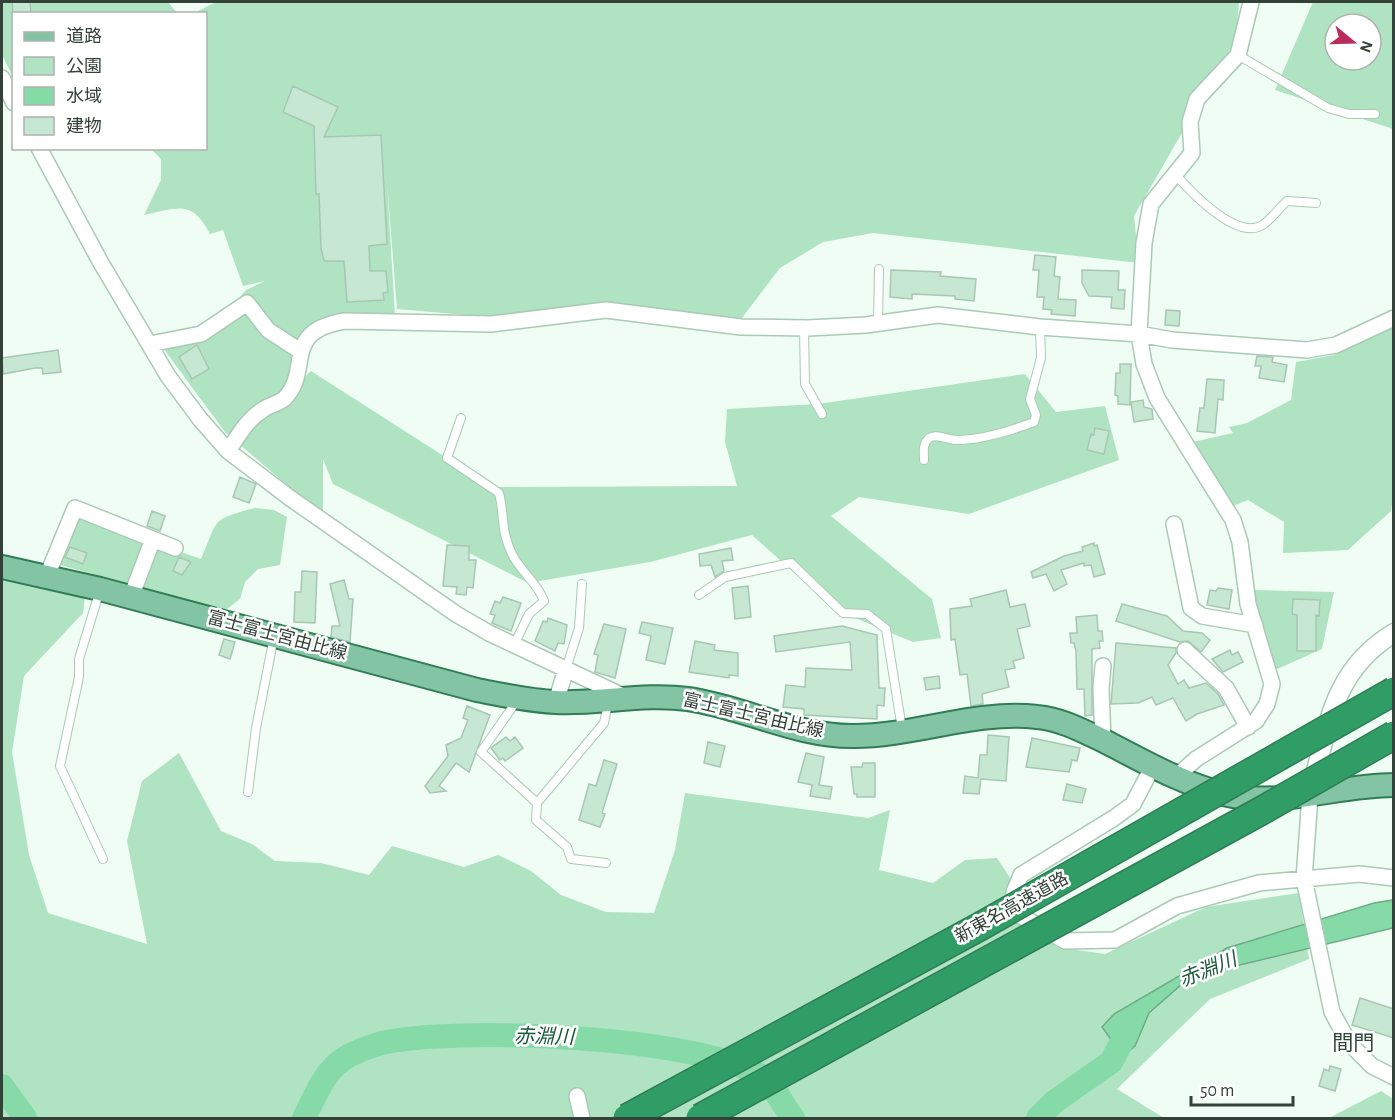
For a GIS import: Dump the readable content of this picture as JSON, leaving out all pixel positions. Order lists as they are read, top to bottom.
{
  "streets": {
    "highway": ["新東名高速道路"],
    "main road": ["富士富士宮由比線"]
  },
  "districts": ["間門"],
  "water": ["赤淵川"],
  "legend": [
    "道路",
    "公園",
    "水域",
    "建物"
  ],
  "scale_bar": "50 m",
  "north": "right"
}
